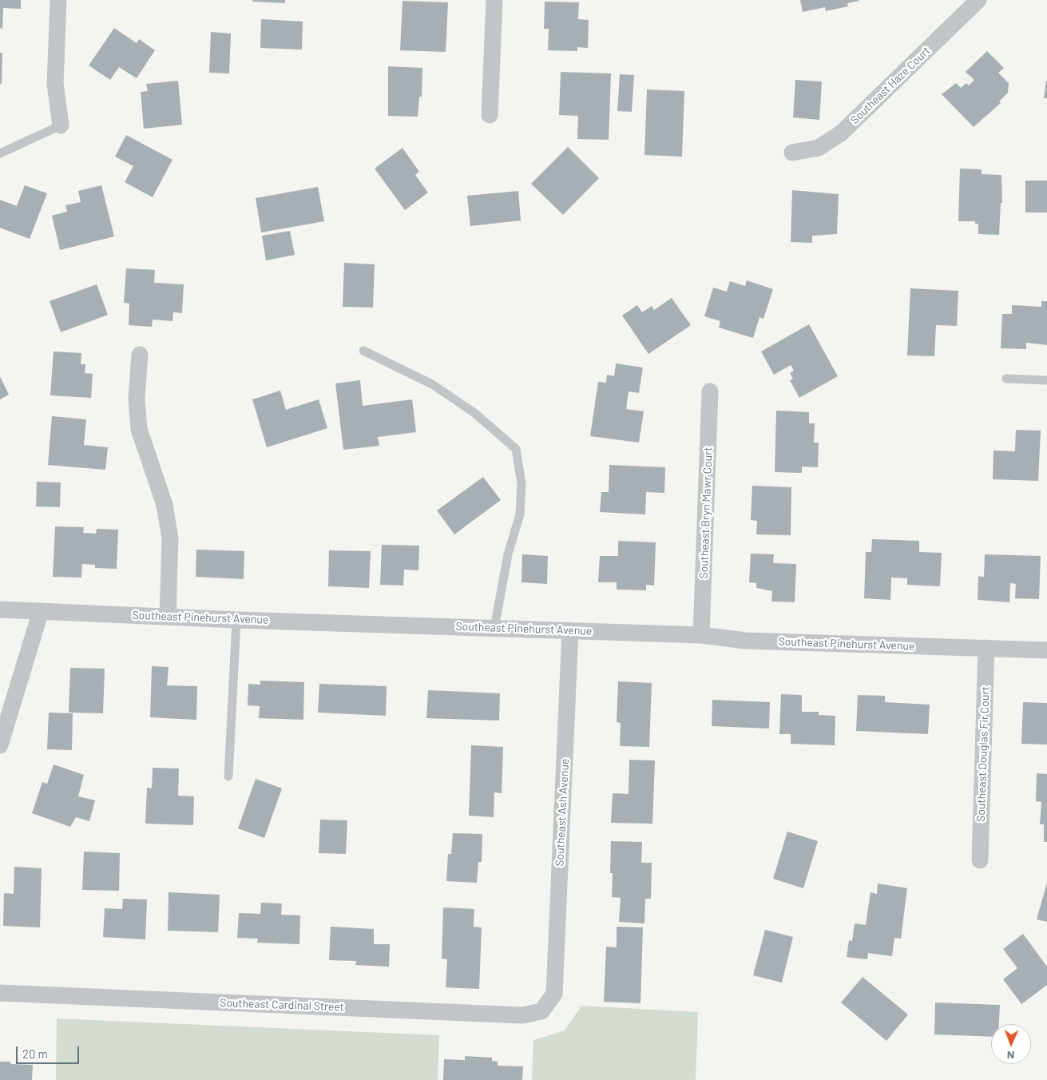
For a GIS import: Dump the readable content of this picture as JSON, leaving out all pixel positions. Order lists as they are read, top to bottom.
{
  "streets": {
    "street": [
      "Southeast Haze Court",
      "Southeast Bryn Mawr Court",
      "Southeast Pinehurst Avenue",
      "Southeast Douglas Fir Court",
      "Southeast Ash Avenue",
      "Southeast Cardinal Street"
    ]
  },
  "crossings": [
    ["Southeast Bryn Mawr Court", "Southeast Pinehurst Avenue"],
    ["Southeast Pinehurst Avenue", "Southeast Douglas Fir Court"],
    ["Southeast Pinehurst Avenue", "Southeast Ash Avenue"],
    ["Southeast Ash Avenue", "Southeast Cardinal Street"]
  ],
  "scale_bar": "20 m",
  "north": "bottom"
}
